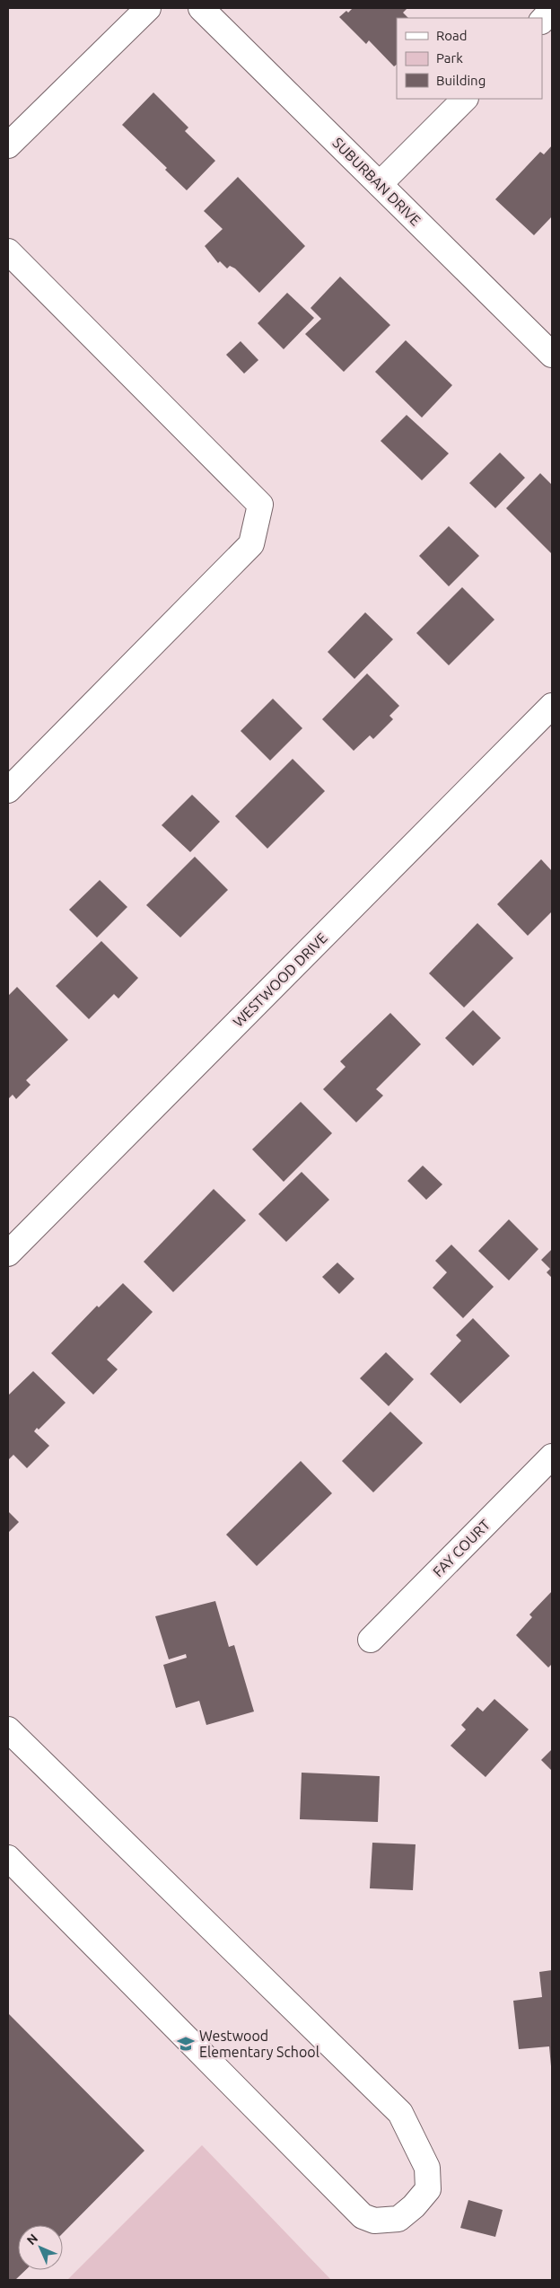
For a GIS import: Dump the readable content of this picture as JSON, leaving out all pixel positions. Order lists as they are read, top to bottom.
{
  "streets": {
    "street": ["SUBURBAN DRIVE", "WESTWOOD DRIVE", "FAY COURT"]
  },
  "places": {
    "school or university": ["Westwood Elementary School"]
  },
  "legend": ["Road", "Park", "Building"],
  "north": "top left"
}
